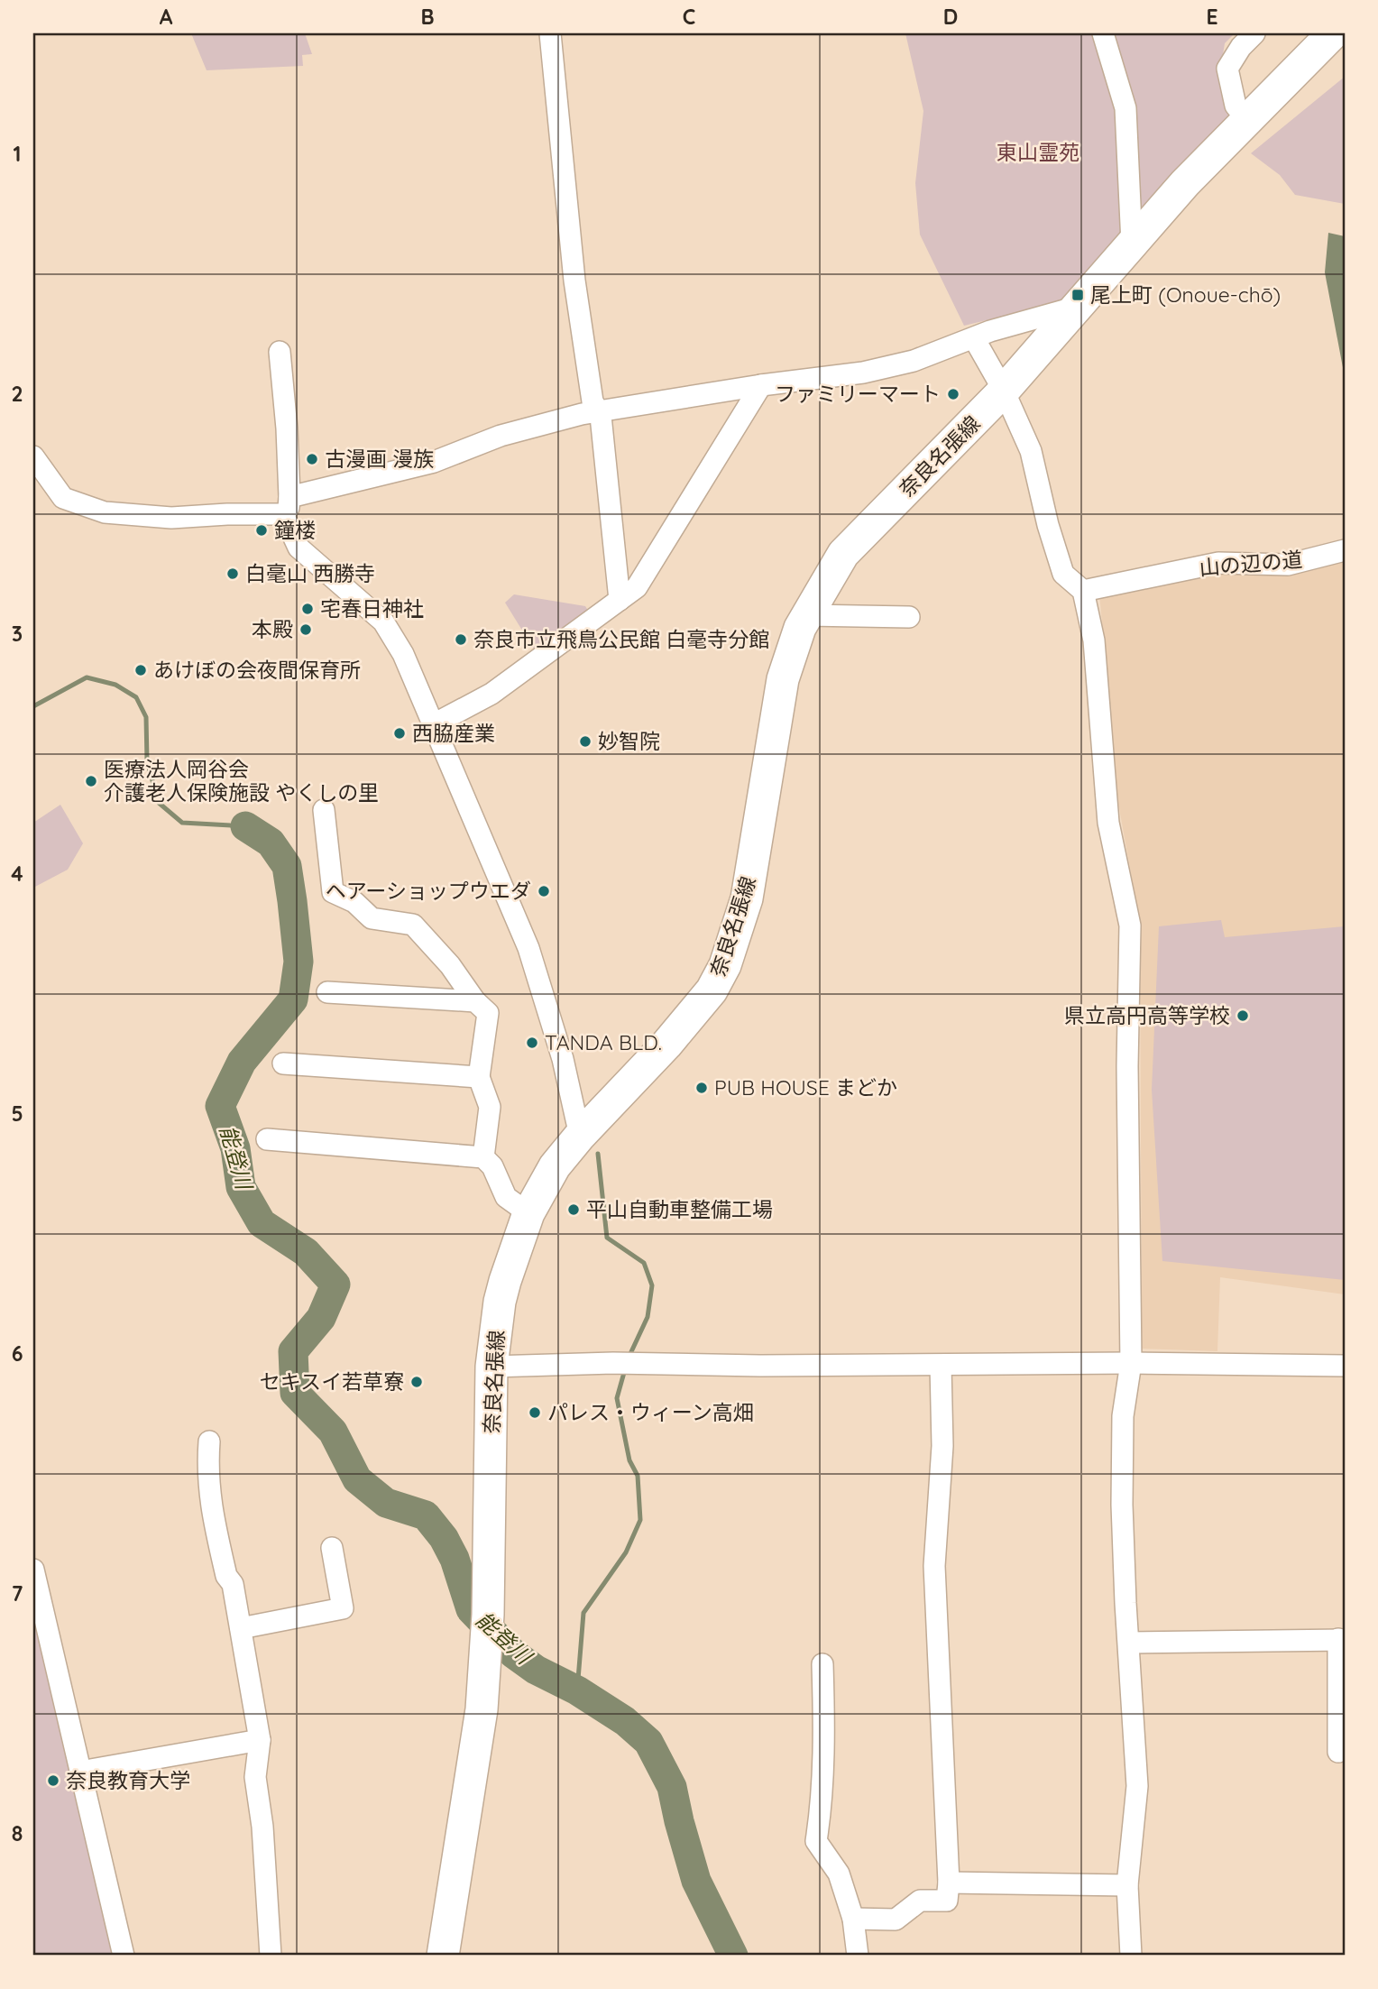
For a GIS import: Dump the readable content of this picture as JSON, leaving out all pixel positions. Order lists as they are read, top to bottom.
{
  "streets": {
    "main road": ["奈良名張線"],
    "street": ["山の辺の道"]
  },
  "water": ["能登川"],
  "parks": ["東山霊苑"],
  "places": {
    "transit": ["尾上町 (Onoue-chō)"],
    "other": [
      "ファミリーマート",
      "古漫画 漫族",
      "鐘楼",
      "白毫山 西勝寺",
      "宅春日神社",
      "本殿",
      "奈良市立飛鳥公民館 白毫寺分館",
      "あけぼの会夜間保育所",
      "西脇産業",
      "妙智院",
      "医療法人岡谷会 介護老人保険施設 やくしの里",
      "ヘアーショップウエダ",
      "県立高円高等学校",
      "TANDA BLD.",
      "PUB HOUSE まどか",
      "平山自動車整備工場",
      "セキスイ若草寮",
      "パレス・ウィーン高畑",
      "奈良教育大学"
    ]
  },
  "grid": {
    "columns": [
      "A",
      "B",
      "C",
      "D",
      "E"
    ],
    "rows": [
      "1",
      "2",
      "3",
      "4",
      "5",
      "6",
      "7",
      "8"
    ]
  }
}
